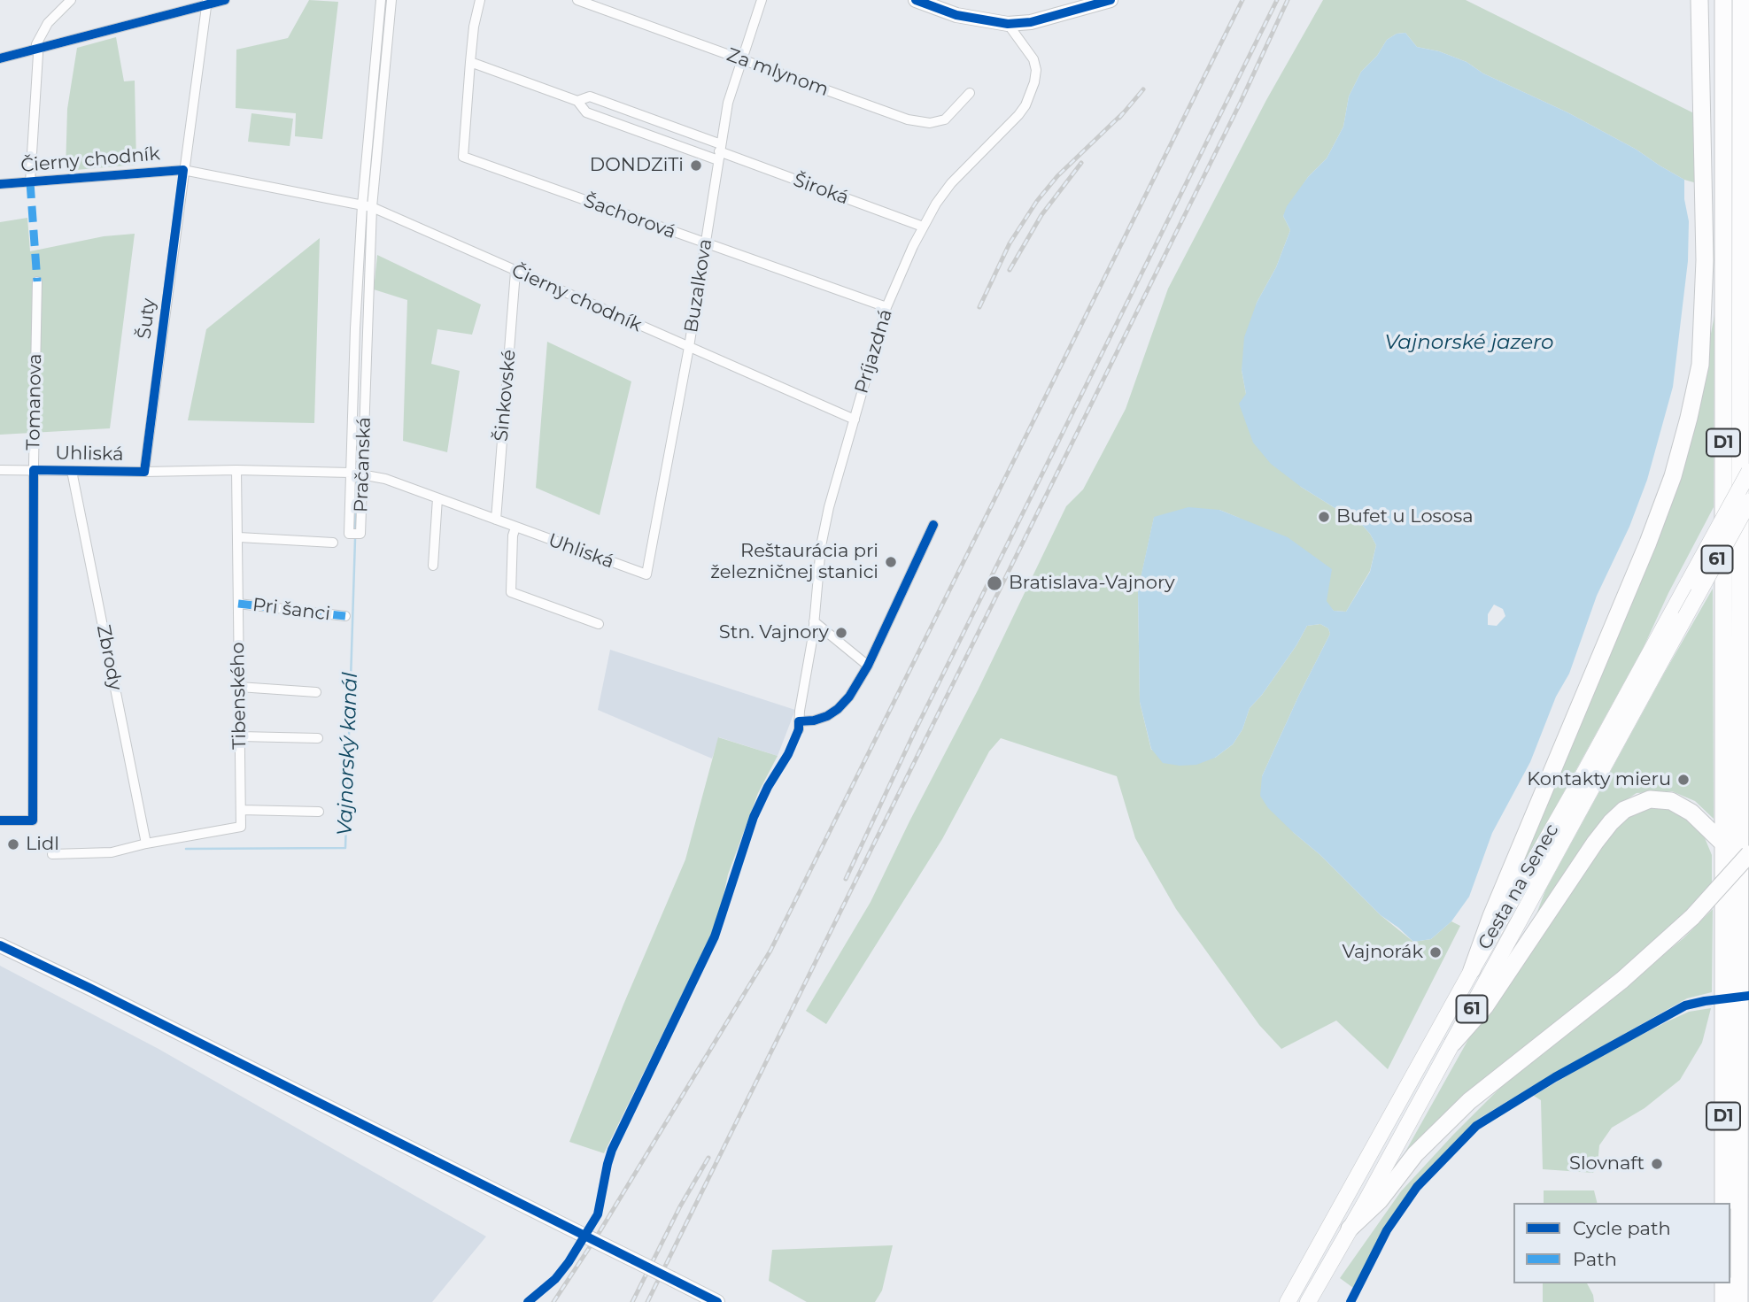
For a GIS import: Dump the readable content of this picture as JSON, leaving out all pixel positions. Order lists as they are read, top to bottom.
{
  "streets": {
    "highway": ["D1"],
    "main road": ["61", "Cesta na Senec"],
    "street": [
      "Za mlynom",
      "Čierny chodník",
      "Široká",
      "Šachorová",
      "Buzalkova",
      "Šuty",
      "Príjazdná",
      "Šinkovské",
      "Tomanova",
      "Uhliská",
      "Pračanská",
      "Pri šanci",
      "Zbrody",
      "Tibenského"
    ]
  },
  "crossings": [
    ["Za mlynom", "Buzalkova"],
    ["Čierny chodník", "Buzalkova"],
    ["Čierny chodník", "Šuty"],
    ["Čierny chodník", "Príjazdná"],
    ["Čierny chodník", "Šinkovské"],
    ["Čierny chodník", "Pračanská"],
    ["Široká", "Šachorová"],
    ["Široká", "Buzalkova"],
    ["Široká", "Príjazdná"],
    ["Šachorová", "Buzalkova"],
    ["Šachorová", "Príjazdná"],
    ["Buzalkova", "Uhliská"],
    ["Šuty", "Uhliská"],
    ["Šinkovské", "Uhliská"],
    ["Tomanova", "Uhliská"],
    ["Uhliská", "Pračanská"],
    ["Uhliská", "Zbrody"],
    ["Uhliská", "Tibenského"],
    ["Pri šanci", "Tibenského"]
  ],
  "water": ["Vajnorské jazero", "Vajnorský kanál"],
  "places": [
    "DONDZiTi",
    "Bufet u Lososa",
    "Reštaurácia pri železničnej stanici",
    "Bratislava-Vajnory",
    "Stn. Vajnory",
    "Kontakty mieru",
    "Lidl",
    "Vajnorák",
    "Slovnaft"
  ],
  "legend": ["Cycle path", "Path"]
}
